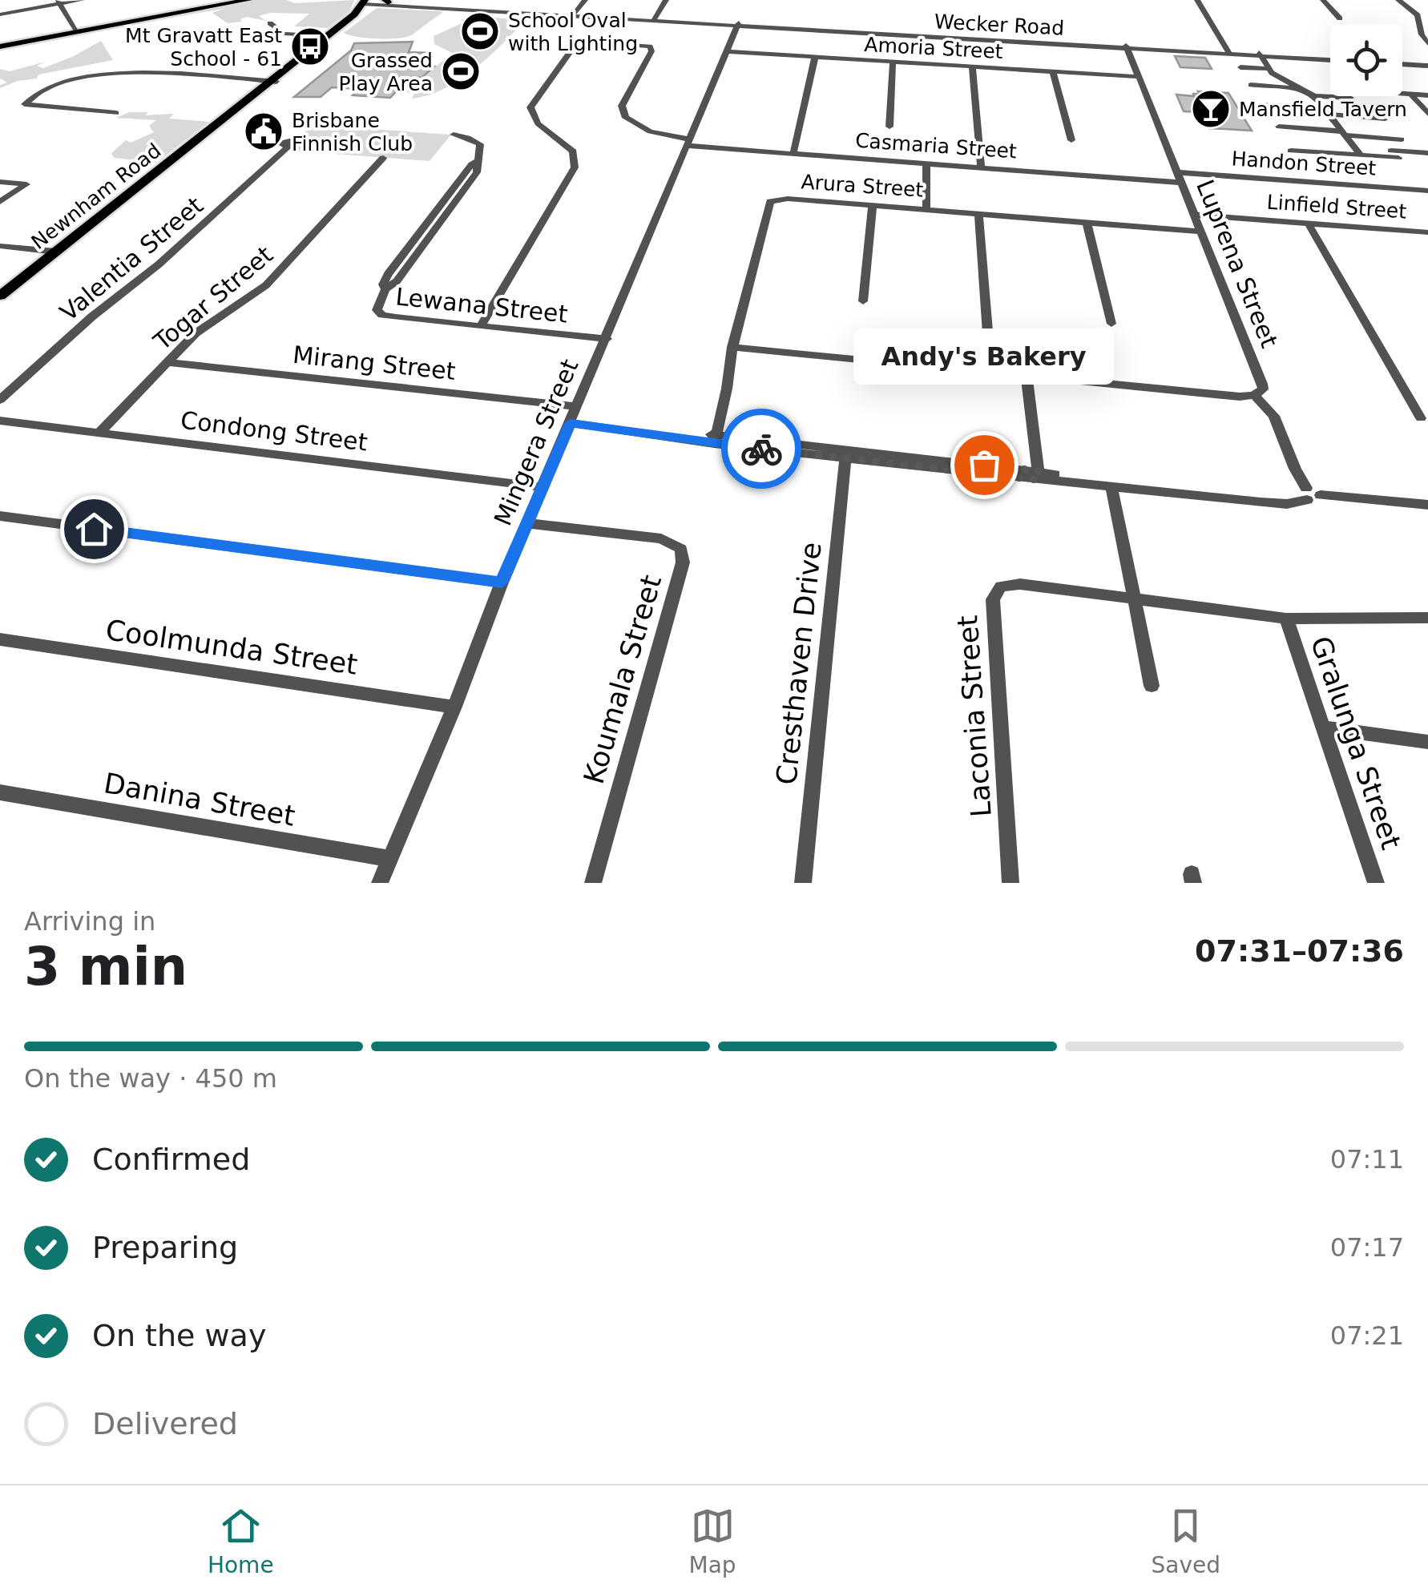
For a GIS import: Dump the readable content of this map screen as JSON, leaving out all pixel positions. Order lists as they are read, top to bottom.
{
  "streets": {
    "main road": ["Newnham Road"],
    "street": [
      "Wecker Road",
      "Amoria Street",
      "Casmaria Street",
      "Handon Street",
      "Arura Street",
      "Linfield Street",
      "Valentia Street",
      "Luprena Street",
      "Togar Street",
      "Lewana Street",
      "Mirang Street",
      "Condong Street",
      "Mingera Street",
      "Coolmunda Street",
      "Cresthaven Drive",
      "Koumala Street",
      "Laconia Street",
      "Gralunga Street",
      "Danina Street"
    ]
  },
  "crossings": [
    ["Wecker Road", "Newnham Road"],
    ["Wecker Road", "Luprena Street"],
    ["Wecker Road", "Mingera Street"],
    ["Amoria Street", "Luprena Street"],
    ["Amoria Street", "Mingera Street"],
    ["Casmaria Street", "Handon Street"],
    ["Casmaria Street", "Luprena Street"],
    ["Casmaria Street", "Lewana Street"],
    ["Casmaria Street", "Mingera Street"],
    ["Handon Street", "Luprena Street"],
    ["Arura Street", "Luprena Street"],
    ["Linfield Street", "Luprena Street"],
    ["Togar Street", "Mirang Street"],
    ["Togar Street", "Condong Street"],
    ["Lewana Street", "Mingera Street"],
    ["Mirang Street", "Mingera Street"],
    ["Condong Street", "Mingera Street"],
    ["Mingera Street", "Coolmunda Street"],
    ["Mingera Street", "Koumala Street"],
    ["Mingera Street", "Danina Street"]
  ],
  "places": {
    "sports": ["School Oval with Lighting", "Grassed Play Area"],
    "bus stop": ["Mt Gravatt East School - 61"],
    "bar": ["Mansfield Tavern"],
    "public building": ["Brisbane Finnish Club"],
    "other": ["Andy's Bakery"]
  },
  "page": {
    "bubble": "Andy's Bakery",
    "heading": ["3 min", "Arriving in", "07:31–07:36"],
    "bar": "On the way · 450 m",
    "list": [
      ["Confirmed", "07:11"],
      ["Preparing", "07:17"],
      ["On the way", "07:21"],
      "Delivered"
    ],
    "tabs": ["Home", "Map", "Saved"]
  }
}
